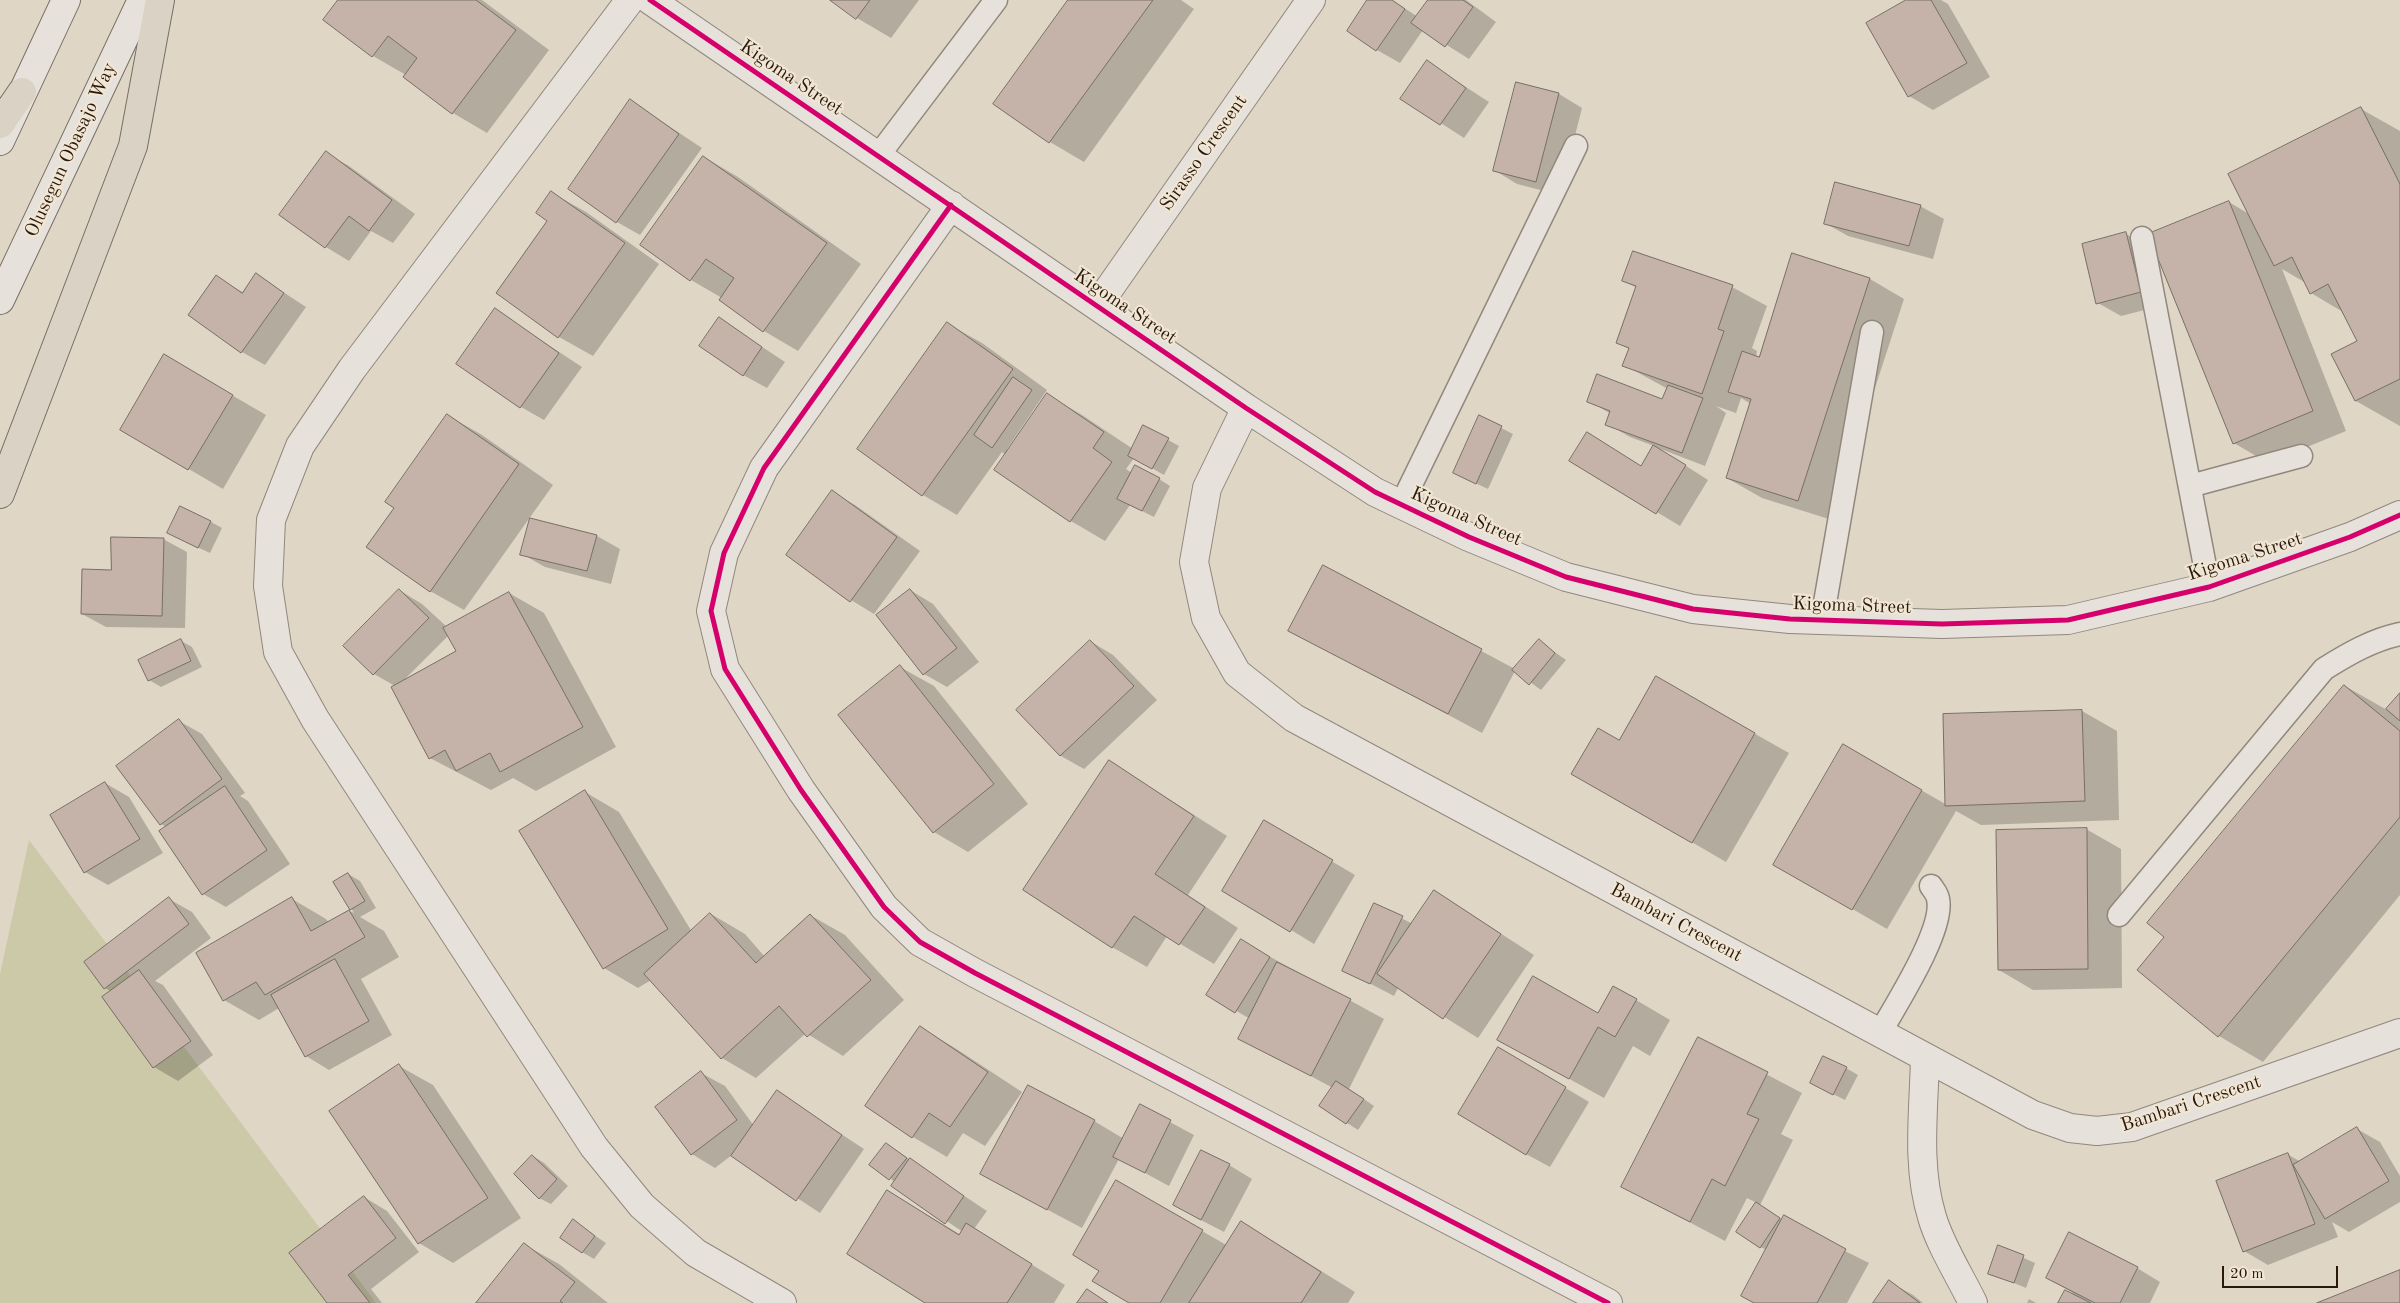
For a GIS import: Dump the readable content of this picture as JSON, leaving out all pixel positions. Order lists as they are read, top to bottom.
{
  "streets": {
    "street": [
      "Kigoma Street",
      "Olusegun Obasajo Way",
      "Sirasso Crescent",
      "Bambari Crescent"
    ]
  },
  "crossings": [
    ["Kigoma Street", "Sirasso Crescent"],
    ["Kigoma Street", "Bambari Crescent"]
  ],
  "scale_bar": "20 m"
}
